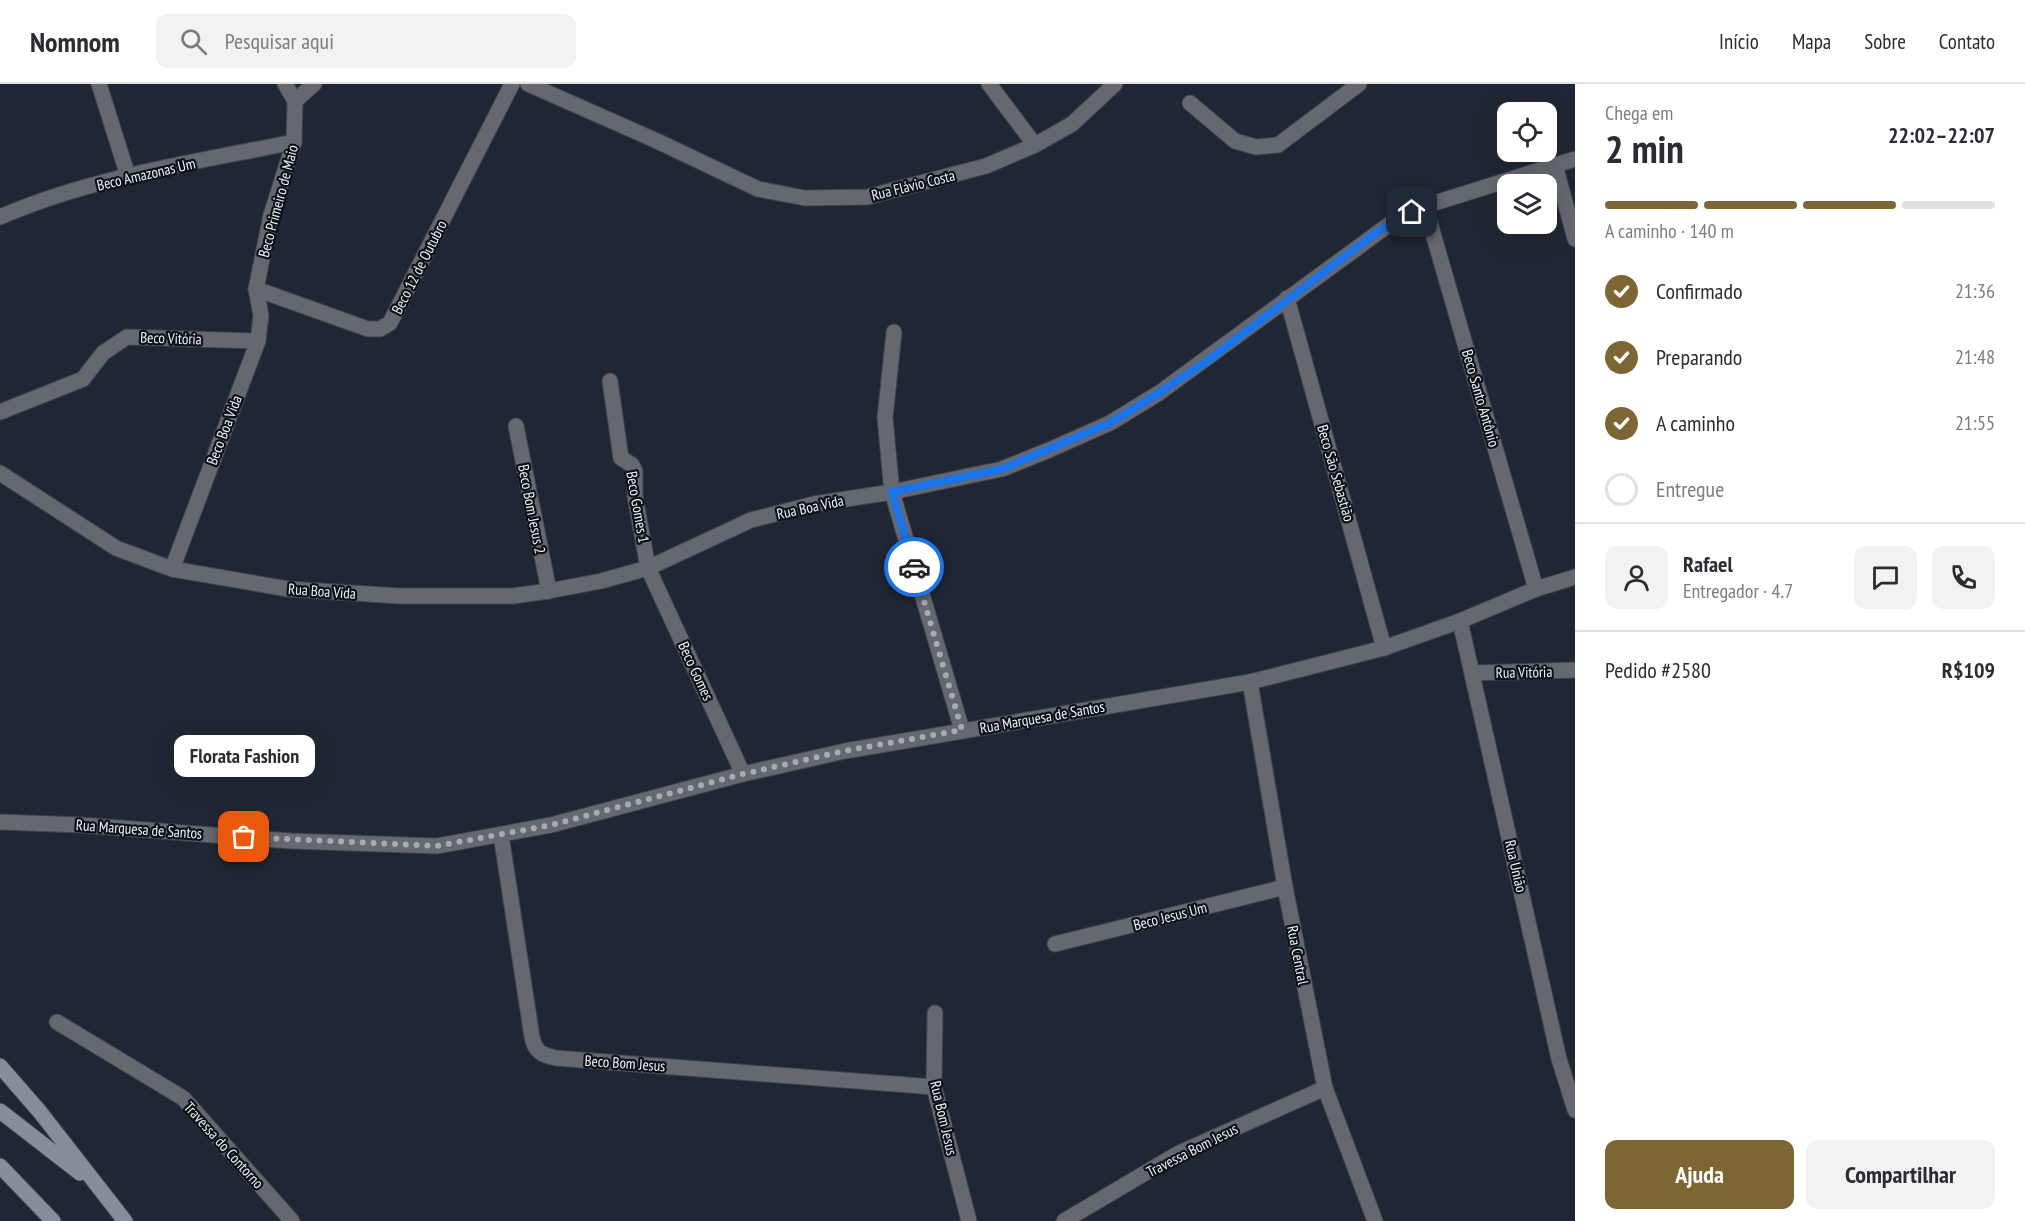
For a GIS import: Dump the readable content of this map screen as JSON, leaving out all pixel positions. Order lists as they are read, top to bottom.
{
  "streets": {
    "street": [
      "Beco Amazonas Um",
      "Rua Flávio Costa",
      "Beco Primeiro de Maio",
      "Beco 12 de Outubro",
      "Beco Vitória",
      "Beco Santo Antônio",
      "Beco Boa Vida",
      "Beco São Sebastião",
      "Beco Gomes 1",
      "Rua Boa Vida",
      "Beco Bom Jesus 2",
      "Beco Gomes",
      "Rua Vitória",
      "Rua Marquesa de Santos",
      "Rua União",
      "Beco Jesus Um",
      "Rua Central",
      "Beco Bom Jesus",
      "Rua Bom Jesus",
      "Travessa do Contorno",
      "Travessa Bom Jesus"
    ]
  },
  "crossings": [
    ["Beco Amazonas Um", "Beco Primeiro de Maio"],
    ["Beco Primeiro de Maio", "Beco 12 de Outubro"],
    ["Beco Primeiro de Maio", "Beco Boa Vida"],
    ["Beco 12 de Outubro", "Beco Boa Vida"],
    ["Beco Vitória", "Beco Boa Vida"],
    ["Beco Santo Antônio", "Rua Boa Vida"],
    ["Beco Santo Antônio", "Rua Marquesa de Santos"],
    ["Beco Boa Vida", "Rua Boa Vida"],
    ["Beco São Sebastião", "Rua Boa Vida"],
    ["Beco São Sebastião", "Rua Marquesa de Santos"],
    ["Beco Gomes 1", "Rua Boa Vida"],
    ["Beco Gomes 1", "Beco Gomes"],
    ["Rua Boa Vida", "Beco Bom Jesus 2"],
    ["Rua Boa Vida", "Beco Gomes"],
    ["Beco Gomes", "Rua Marquesa de Santos"],
    ["Rua Vitória", "Rua União"],
    ["Rua Marquesa de Santos", "Rua União"],
    ["Rua Marquesa de Santos", "Rua Central"],
    ["Rua Marquesa de Santos", "Beco Bom Jesus"],
    ["Beco Jesus Um", "Rua Central"],
    ["Rua Central", "Travessa Bom Jesus"],
    ["Beco Bom Jesus", "Rua Bom Jesus"]
  ],
  "places": ["Florata Fashion"],
  "page": {
    "header": "Nomnom",
    "search": "Pesquisar aqui",
    "nav": [
      "Início",
      "Mapa",
      "Sobre",
      "Contato"
    ],
    "heading": ["2 min", "Chega em", "22:02–22:07"],
    "panel": [
      "Rafael",
      "Entregador · 4.7",
      "Pedido #2580",
      "R$109"
    ],
    "bar": "A caminho · 140 m",
    "list": [
      ["Confirmado", "21:36"],
      ["Preparando", "21:48"],
      ["A caminho", "21:55"],
      "Entregue"
    ],
    "bubble": "Florata Fashion",
    "buttons": ["Ajuda", "Compartilhar"]
  }
}
